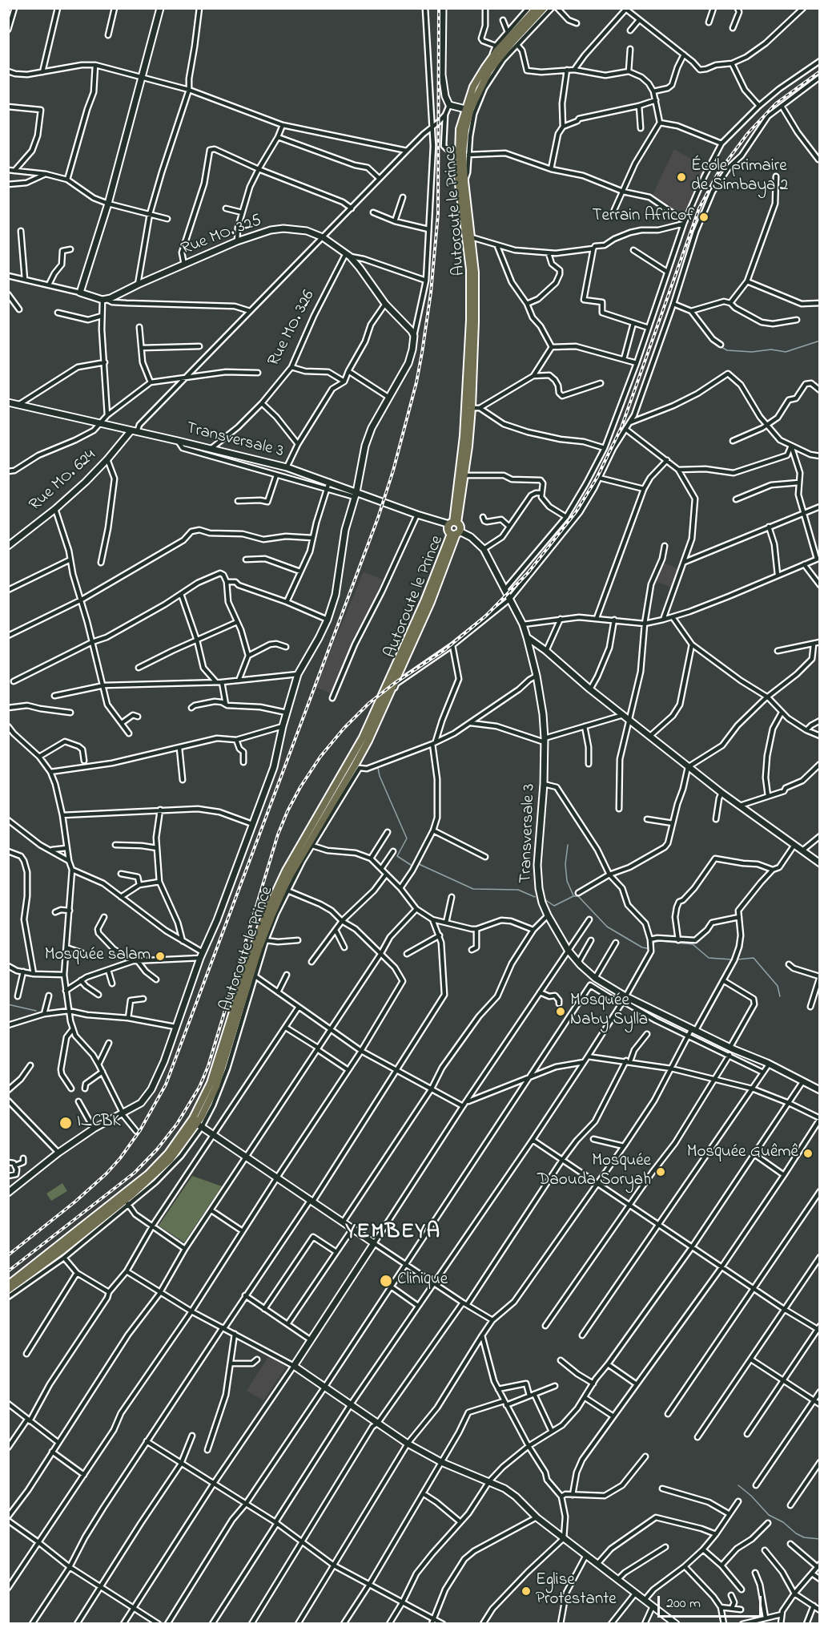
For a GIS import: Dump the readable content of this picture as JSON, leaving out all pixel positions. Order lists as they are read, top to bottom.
{
  "streets": {
    "main road": ["Autoroute le Prince"],
    "street": [
      "Rue MO. 325",
      "Rue MO. 326",
      "Transversale 3",
      "Rue MO. 624"
    ]
  },
  "crossings": [
    ["Autoroute le Prince", "Transversale 3"],
    ["Rue MO. 325", "Rue MO. 326"],
    ["Rue MO. 326", "Transversale 3"],
    ["Transversale 3", "Rue MO. 624"]
  ],
  "districts": ["YEMBEYA"],
  "places": [
    "École primaire de Simbaya 2",
    "Terrain Africof",
    "Mosquée salam",
    "Mosquée Naby Sylla",
    "I_CBK",
    "Mosquée Guêmê",
    "Mosquée Daouda Soryah",
    "Clinique",
    "Eglise Protestante"
  ],
  "scale_bar": "200 m"
}
